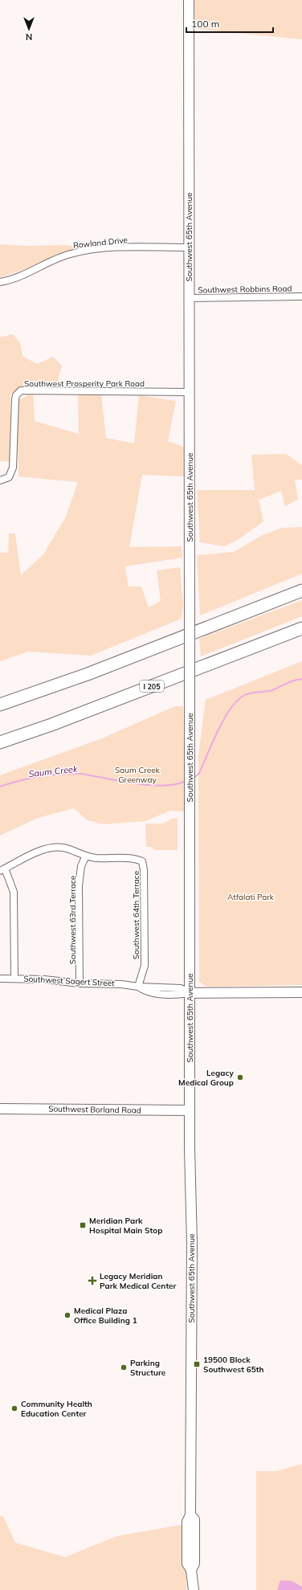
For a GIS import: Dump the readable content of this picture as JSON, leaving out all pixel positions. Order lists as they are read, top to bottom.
{
  "streets": {
    "highway": ["I 205"],
    "main road": ["Southwest 65th Avenue", "Southwest Sagert Street", "Southwest Borland Road"],
    "street": [
      "Rowland Drive",
      "Southwest Robbins Road",
      "Southwest Prosperity Park Road",
      "Southwest 64th Terrace",
      "Southwest 63rd Terrace"
    ]
  },
  "crossings": [
    ["Southwest 65th Avenue", "Rowland Drive"],
    ["Southwest 65th Avenue", "Southwest Robbins Road"],
    ["Southwest 65th Avenue", "Southwest Prosperity Park Road"],
    ["Southwest 65th Avenue", "Southwest Sagert Street"],
    ["Southwest 65th Avenue", "Southwest Borland Road"],
    ["Southwest 64th Terrace", "Southwest 63rd Terrace"],
    ["Southwest 64th Terrace", "Southwest Sagert Street"],
    ["Southwest 63rd Terrace", "Southwest Sagert Street"]
  ],
  "water": ["Saum Creek"],
  "parks": ["Saum Creek Greenway", "Atfalati Park"],
  "places": {
    "other": [
      "Legacy Medical Group",
      "Medical Plaza Office Building 1",
      "Parking Structure",
      "Community Health Education Center"
    ],
    "transit": ["Meridian Park Hospital Main Stop", "19500 Block Southwest 65th"],
    "health": ["Legacy Meridian Park Medical Center"]
  },
  "scale_bar": "100 m",
  "north": "bottom"
}
